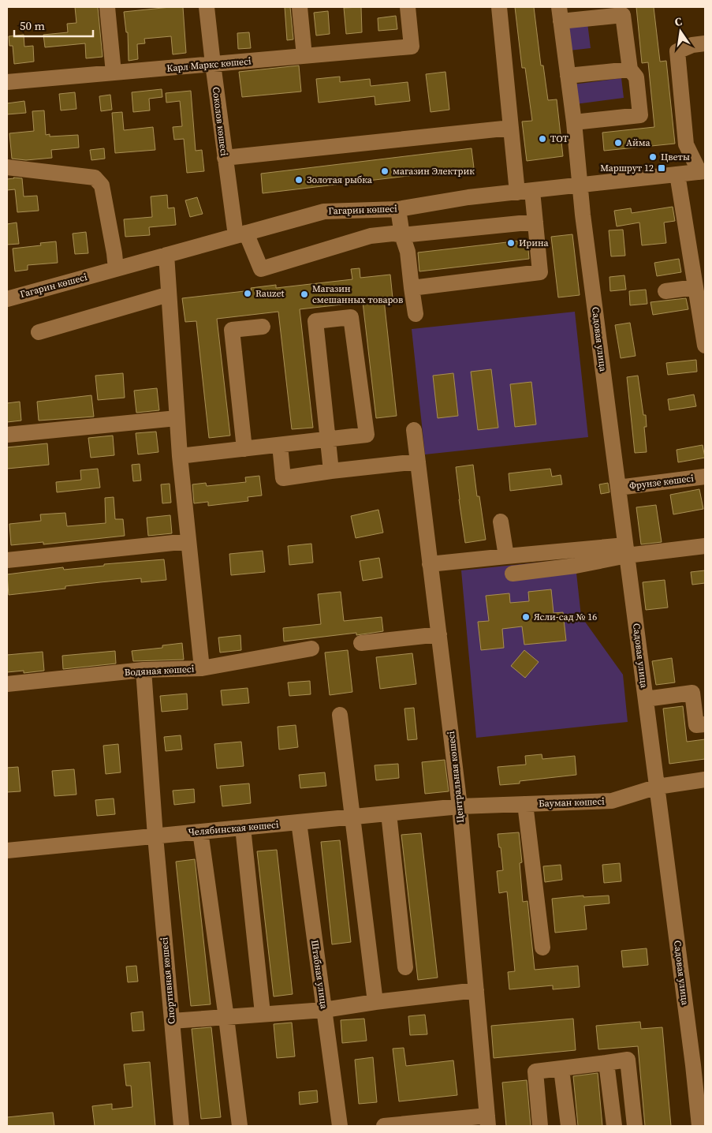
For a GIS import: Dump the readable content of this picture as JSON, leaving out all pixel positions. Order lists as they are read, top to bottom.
{
  "streets": {
    "street": [
      "Карл Маркс көшесі",
      "Соколов көшесі",
      "Гагарин көшесі",
      "Садовая улица",
      "Фрунзе көшесі",
      "Водяная көшесі",
      "Центральная көшесі",
      "Бауман көшесі",
      "Челябинская көшесі",
      "Штабная улица",
      "Спортивная көшесі"
    ]
  },
  "crossings": [
    ["Карл Маркс көшесі", "Соколов көшесі"],
    ["Соколов көшесі", "Гагарин көшесі"],
    ["Гагарин көшесі", "Садовая улица"],
    ["Садовая улица", "Фрунзе көшесі"],
    ["Садовая улица", "Бауман көшесі"],
    ["Водяная көшесі", "Спортивная көшесі"],
    ["Центральная көшесі", "Бауман көшесі"],
    ["Центральная көшесі", "Челябинская көшесі"],
    ["Бауман көшесі", "Челябинская көшесі"],
    ["Челябинская көшесі", "Штабная улица"],
    ["Челябинская көшесі", "Спортивная көшесі"]
  ],
  "places": {
    "other": [
      "ТОТ",
      "Айма",
      "Цветы",
      "магазин Электрик",
      "Золотая рыбка",
      "Ирина",
      "Rauzet",
      "Магазин смешанных товаров",
      "Ясли-сад № 16"
    ],
    "transit": ["Маршрут 12"]
  },
  "scale_bar": "50 m",
  "north": "top"
}
